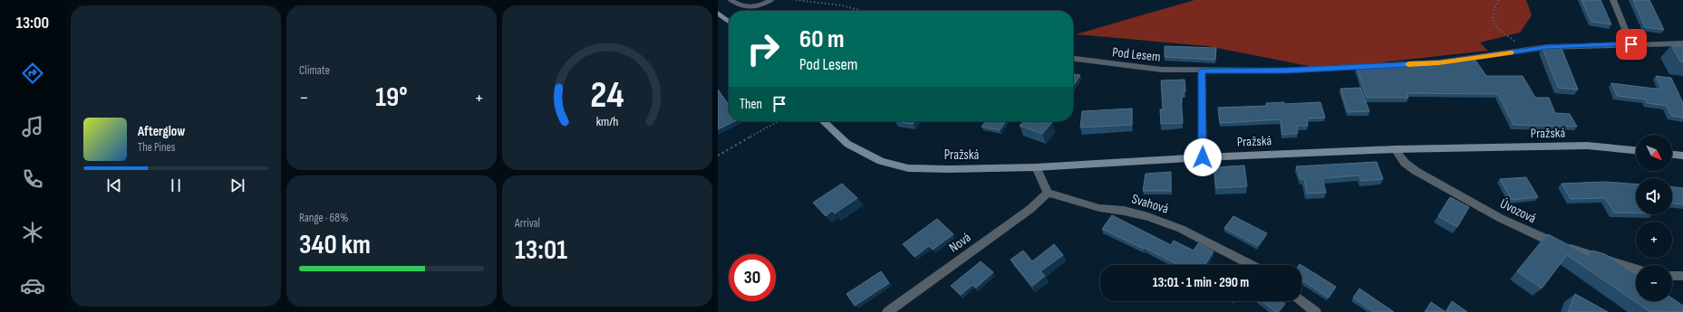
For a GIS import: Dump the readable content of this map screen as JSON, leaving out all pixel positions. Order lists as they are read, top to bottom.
{
  "streets": {
    "main road": ["Pražská"],
    "street": [
      "Pod Lesem",
      "Svahová",
      "Úvozová",
      "Nová"
    ]
  },
  "crossings": [
    ["Pražská", "Úvozová"],
    ["Svahová", "Nová"]
  ],
  "north": "bottom right",
  "page": {
    "tabs": "13:00",
    "tile": [
      "Climate",
      ["Range · 68%", "340 km"],
      ["Arrival", "13:01"]
    ],
    "turn": ["60 m", "Pod Lesem"],
    "heat": ["−", "19°", "+"],
    "then": "Then",
    "song": ["Afterglow", "The Pines"],
    "map_buttons": ["+", "−"],
    "limit": "30",
    "trip": "13:01 · 1 min · 290 m",
    "gauge": ["24", "km/h"]
  }
}
